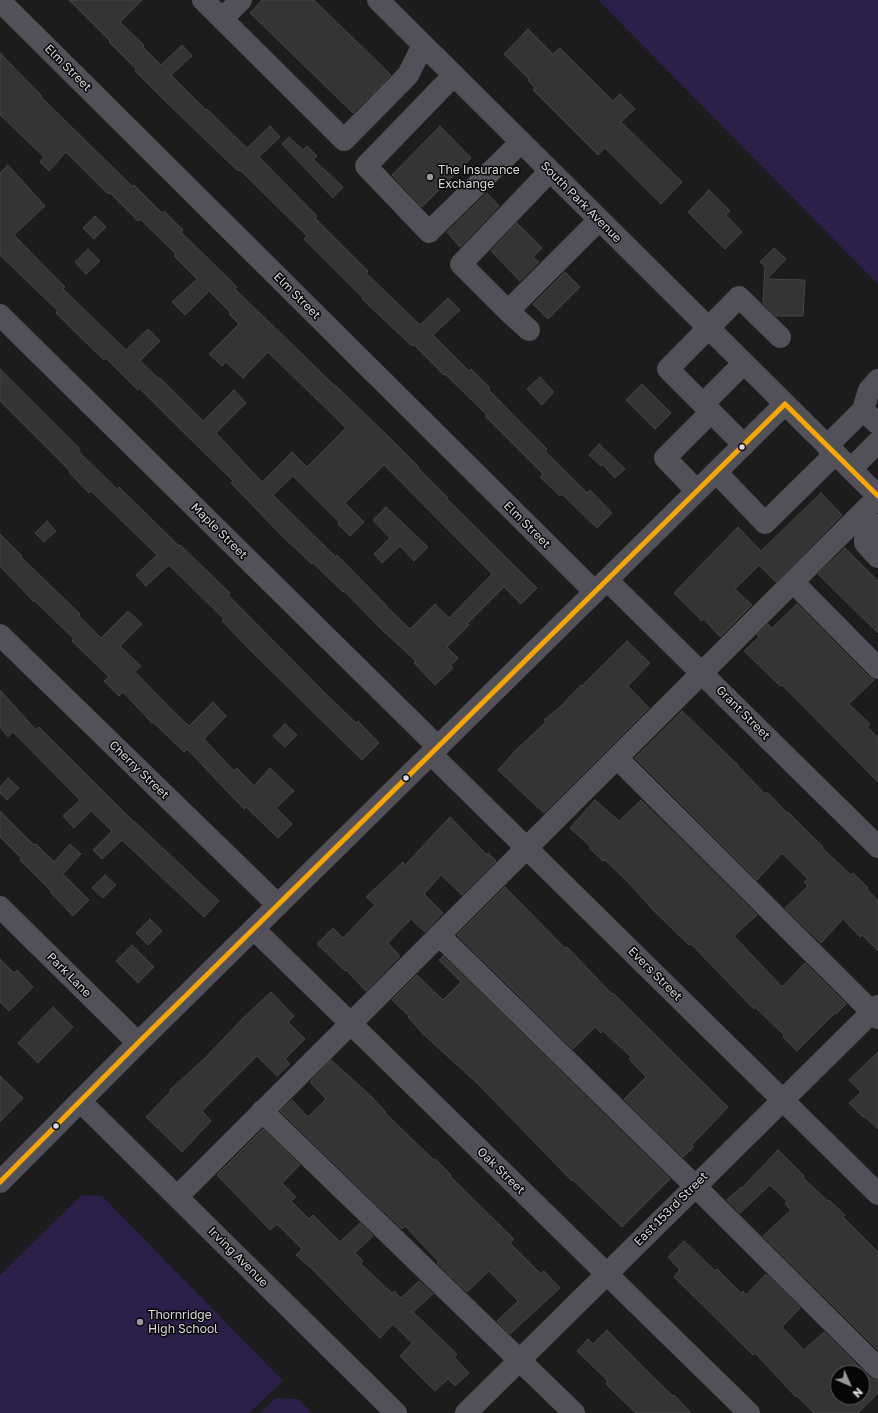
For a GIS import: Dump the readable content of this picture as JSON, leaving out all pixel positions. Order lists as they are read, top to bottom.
{
  "streets": {
    "street": [
      "Elm Street",
      "South Park Avenue",
      "Maple Street",
      "Grant Street",
      "Cherry Street",
      "Evers Street",
      "Park Lane",
      "Oak Street",
      "East 153rd Street",
      "Irving Avenue"
    ]
  },
  "crossings": [
    ["Elm Street", "Grant Street"],
    ["Maple Street", "Evers Street"],
    ["Evers Street", "East 153rd Street"],
    ["Oak Street", "East 153rd Street"]
  ],
  "places": ["The Insurance Exchange", "Thornridge High School"],
  "north": "bottom right"
}
